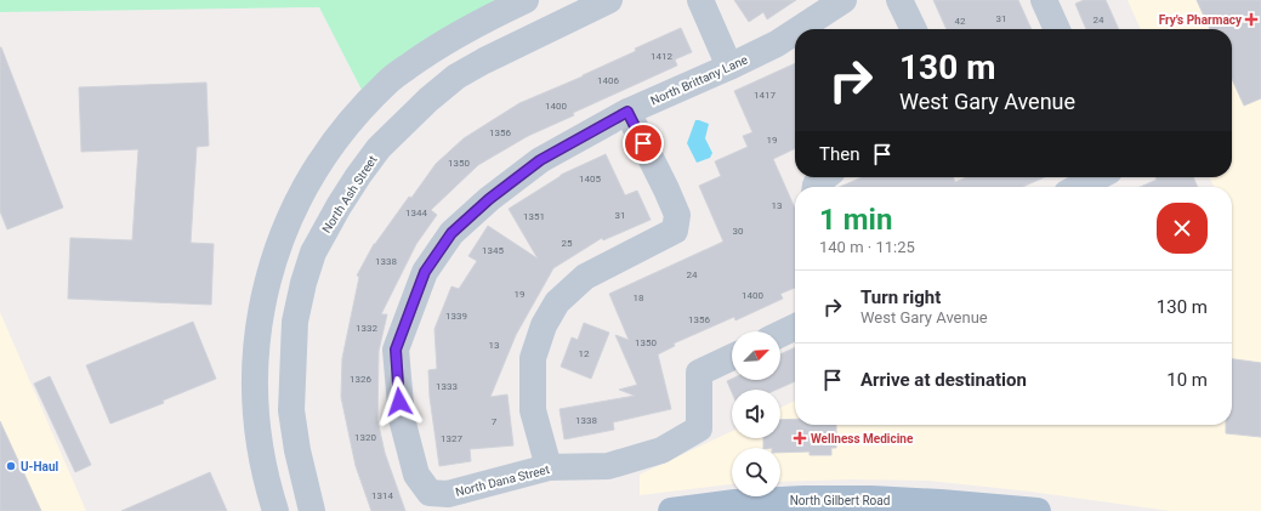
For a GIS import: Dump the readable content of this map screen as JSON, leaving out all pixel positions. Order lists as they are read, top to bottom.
{
  "streets": {
    "main road": ["North Gilbert Road"],
    "street": ["North Brittany Lane", "North Ash Street", "North Dana Street"]
  },
  "crossings": [
    ["North Brittany Lane", "North Dana Street"]
  ],
  "places": {
    "health": ["Fry's Pharmacy", "Wellness Medicine"],
    "other": ["U-Haul"]
  },
  "house_numbers": [
    "31",
    "24",
    "42",
    "1412",
    "1406",
    "1417",
    "1400",
    "1356",
    "19",
    "1350",
    "1405",
    "13",
    "1344",
    "31",
    "1351",
    "30",
    "25",
    "1345",
    "1338",
    "24",
    "19",
    "1400",
    "18",
    "1339",
    "1356",
    "1332",
    "1350",
    "13",
    "12",
    "1326",
    "1333",
    "1338",
    "7",
    "1320",
    "1327",
    "1314"
  ],
  "north": "top right",
  "page": {
    "turn": ["130 m", "West Gary Avenue"],
    "then": "Then",
    "heading": ["1 min", "140 m · 11:25"],
    "list": [
      {
        "name": "Turn right",
        "note": "West Gary Avenue",
        "value": "130 m"
      },
      {
        "name": "Arrive at destination",
        "value": "10 m"
      }
    ]
  }
}
